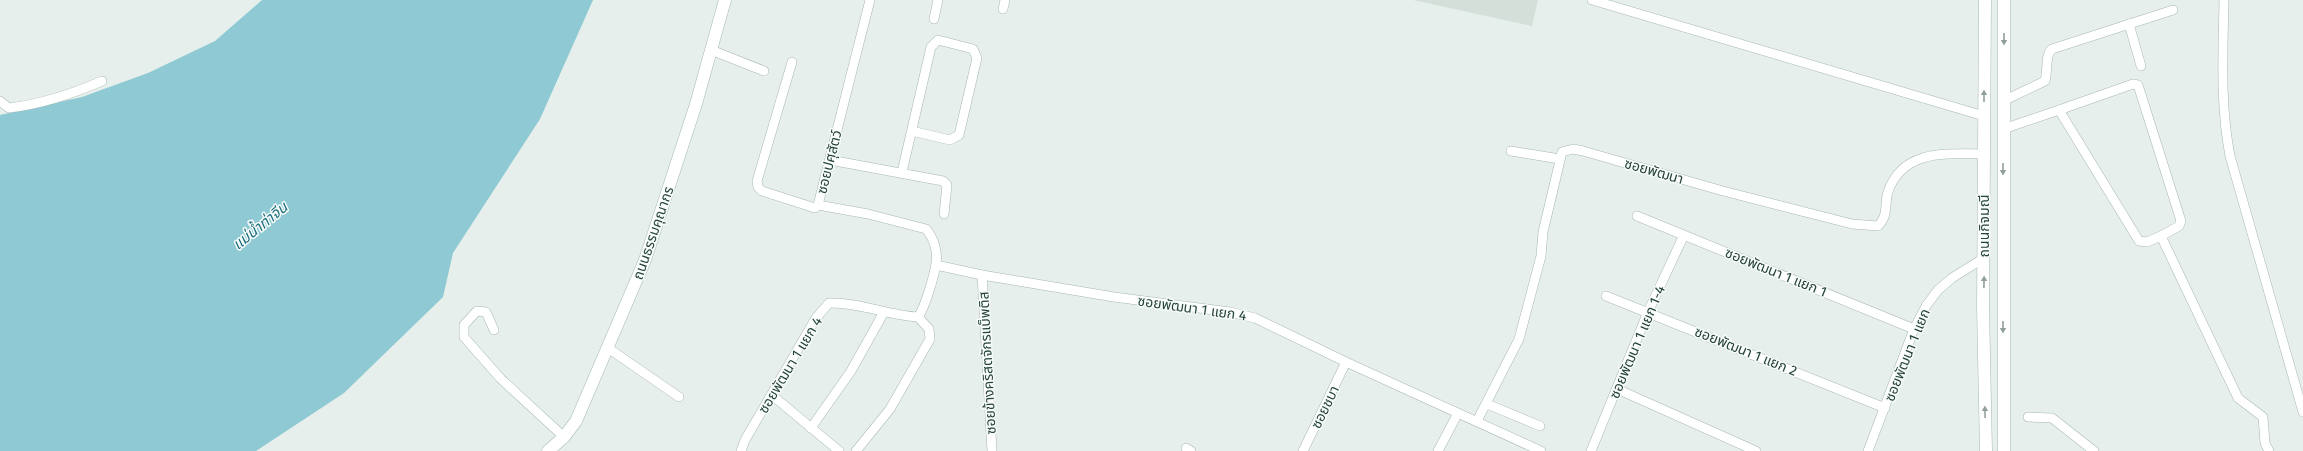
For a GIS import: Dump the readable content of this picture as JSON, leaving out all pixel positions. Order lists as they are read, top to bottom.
{
  "streets": {
    "main road": ["ถนนกิจมณี", "ถนนธรรมคุณากร"],
    "street": [
      "ซอยปศุสัตว์",
      "ซอยพัฒนา",
      "ซอยพัฒนา 1 แยก 1",
      "ซอยพัฒนา 1 แยก 4",
      "ซอยพัฒนา 1 แยก 1-4",
      "ซอยพัฒนา 1 แยก 2",
      "ซอยพัฒนา 1 แยก",
      "ซอยข้างคริสตจักรแบ็พติส",
      "ซอยชบา"
    ]
  },
  "crossings": [
    ["ซอยพัฒนา", "ถนนกิจมณี"],
    ["ถนนกิจมณี", "ซอยพัฒนา 1 แยก"],
    ["ซอยพัฒนา 1 แยก 1", "ซอยพัฒนา 1 แยก 1-4"],
    ["ซอยพัฒนา 1 แยก 1", "ซอยพัฒนา 1 แยก"],
    ["ซอยพัฒนา 1 แยก 4", "ซอยข้างคริสตจักรแบ็พติส"],
    ["ซอยพัฒนา 1 แยก 4", "ซอยชบา"],
    ["ซอยพัฒนา 1 แยก 1-4", "ซอยพัฒนา 1 แยก 2"],
    ["ซอยพัฒนา 1 แยก 2", "ซอยพัฒนา 1 แยก"]
  ],
  "water": ["แม่น้ำท่าจีน"]
}
